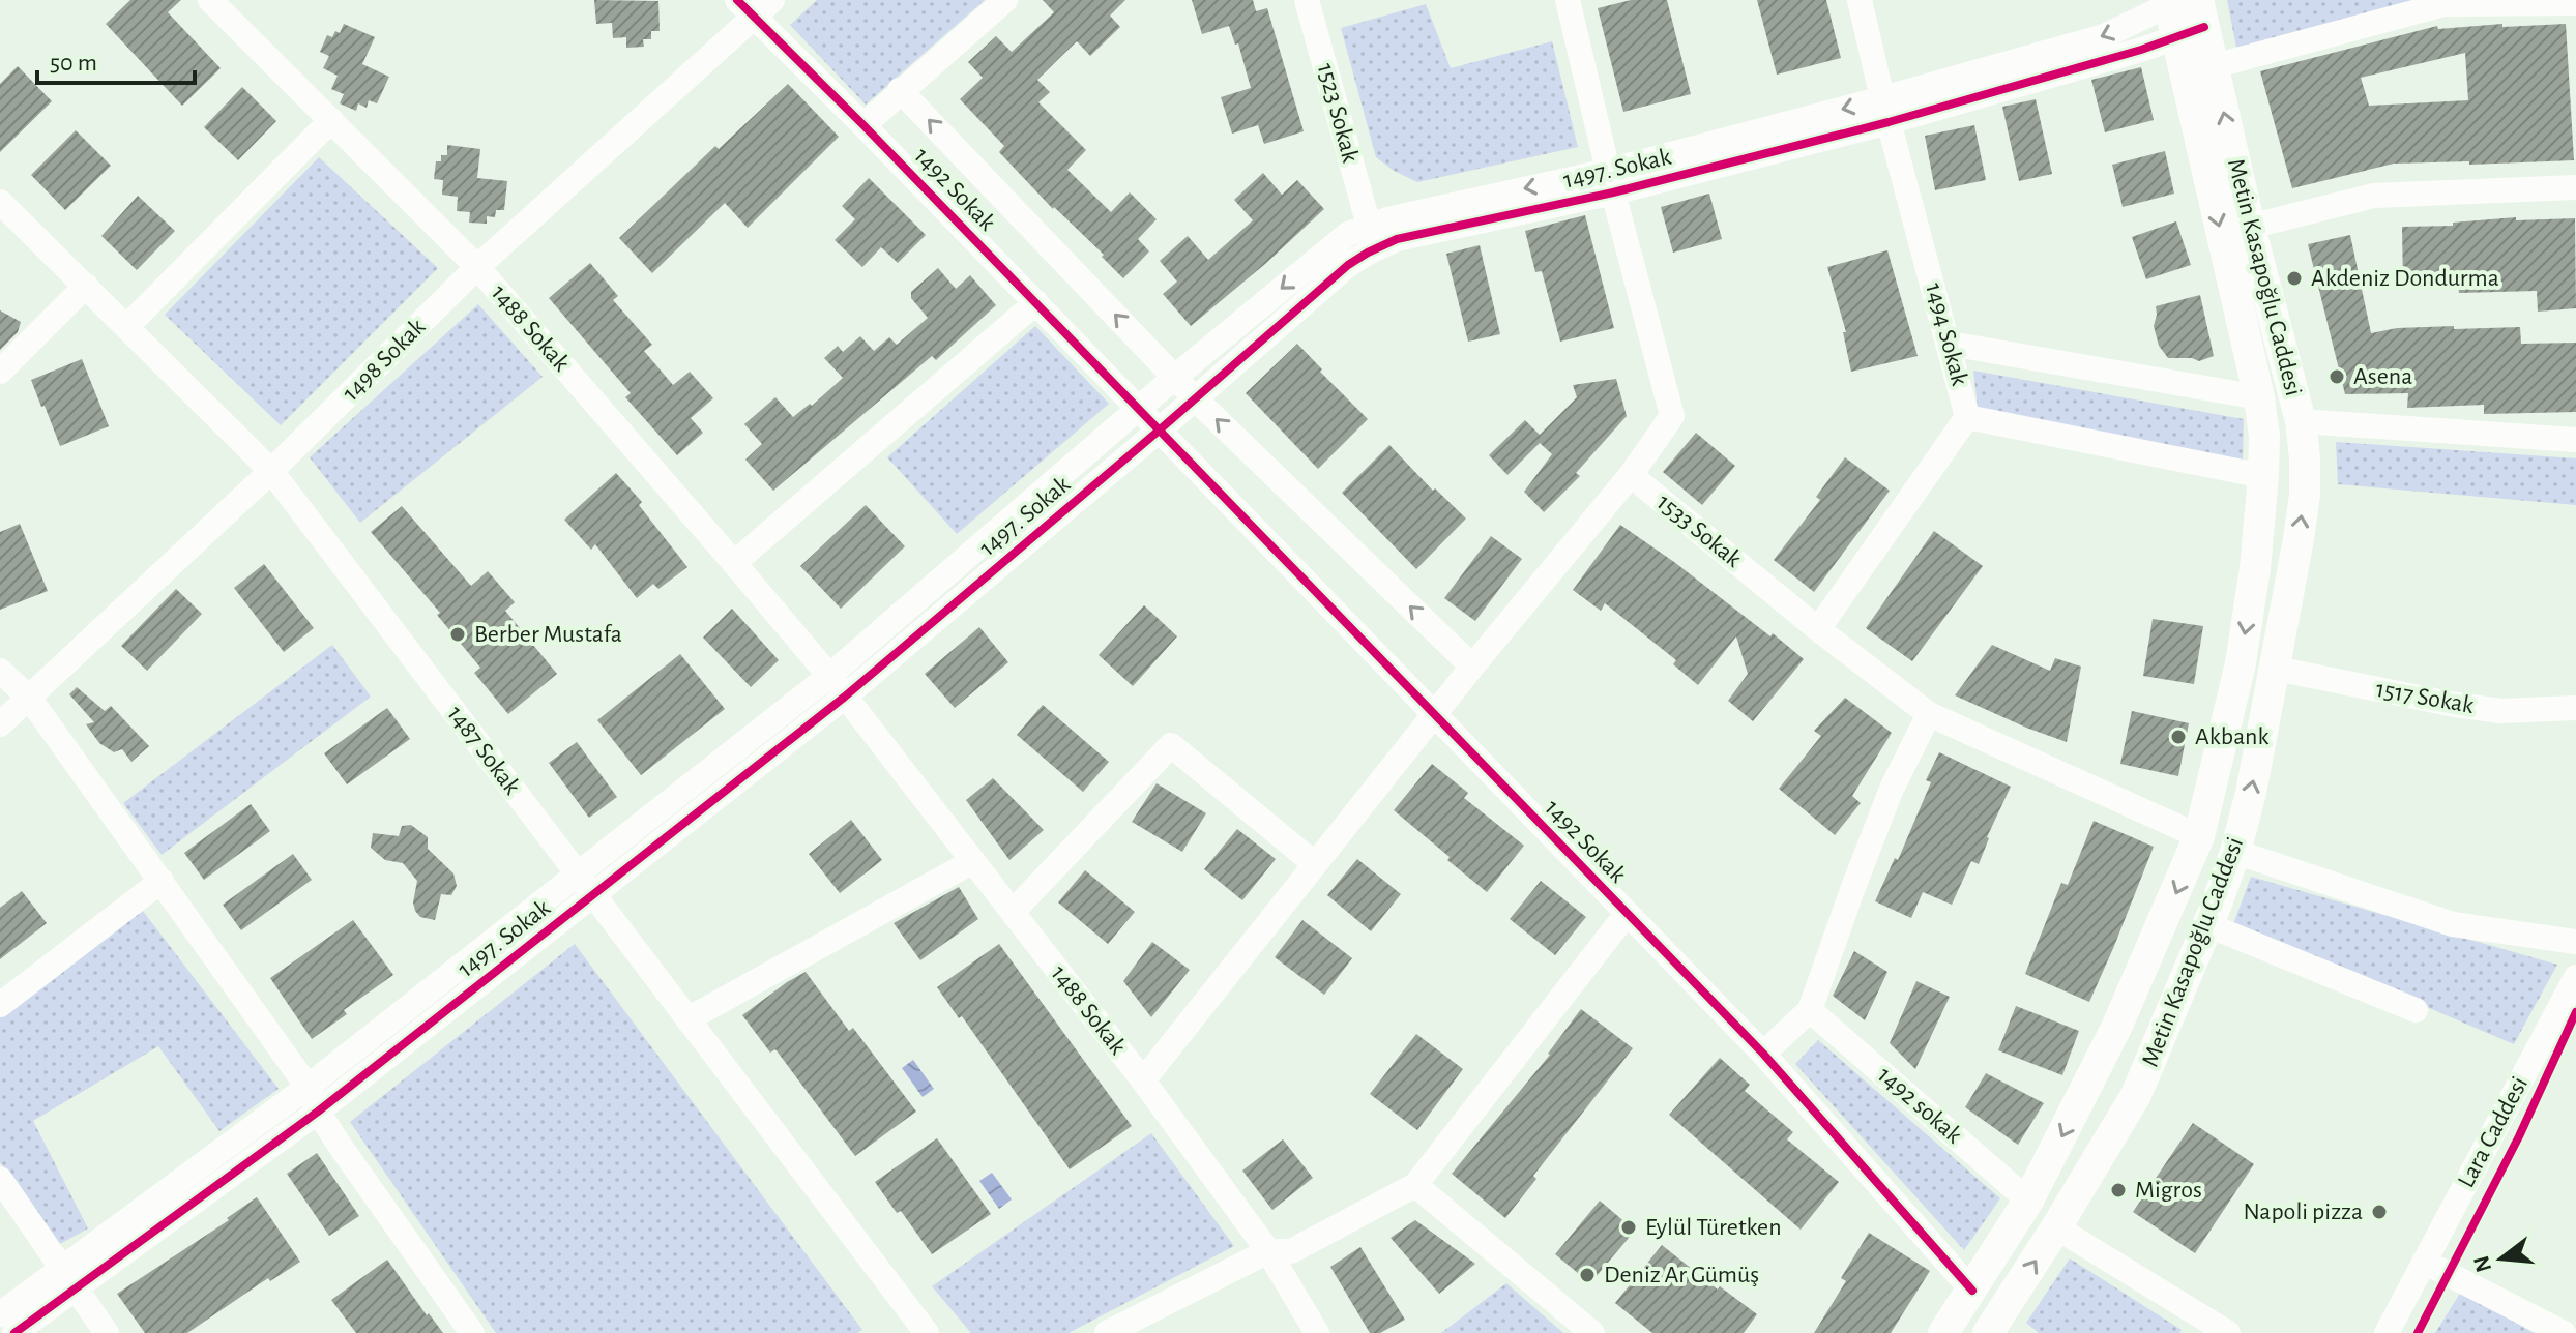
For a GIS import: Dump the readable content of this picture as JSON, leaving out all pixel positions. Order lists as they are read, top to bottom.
{
  "streets": {
    "main road": ["Metin Kasapoğlu Caddesi"],
    "street": [
      "1523 Sokak",
      "1497. Sokak",
      "1492 Sokak",
      "1488 Sokak",
      "1494 Sokak",
      "1498 Sokak",
      "1533 Sokak",
      "1517 Sokak",
      "1487 Sokak",
      "1492 sokak",
      "Lara Caddesi"
    ]
  },
  "crossings": [
    ["1523 Sokak", "1497. Sokak"],
    ["1497. Sokak", "1492 Sokak"],
    ["1497. Sokak", "Metin Kasapoğlu Caddesi"],
    ["1497. Sokak", "1488 Sokak"],
    ["1497. Sokak", "1494 Sokak"],
    ["1497. Sokak", "1487 Sokak"],
    ["1492 Sokak", "Metin Kasapoğlu Caddesi"],
    ["1492 Sokak", "1498 Sokak"],
    ["Metin Kasapoğlu Caddesi", "1533 Sokak"],
    ["Metin Kasapoğlu Caddesi", "1517 Sokak"],
    ["Metin Kasapoğlu Caddesi", "1492 sokak"],
    ["1488 Sokak", "1498 Sokak"],
    ["1494 Sokak", "1533 Sokak"],
    ["1498 Sokak", "1487 Sokak"]
  ],
  "places": [
    "Akdeniz Dondurma",
    "Asena",
    "Berber Mustafa",
    "Akbank",
    "Migros",
    "Napoli pizza",
    "Eylül Türetken",
    "Deniz Ar Gümüş"
  ],
  "scale_bar": "50 m",
  "north": "left"
}
